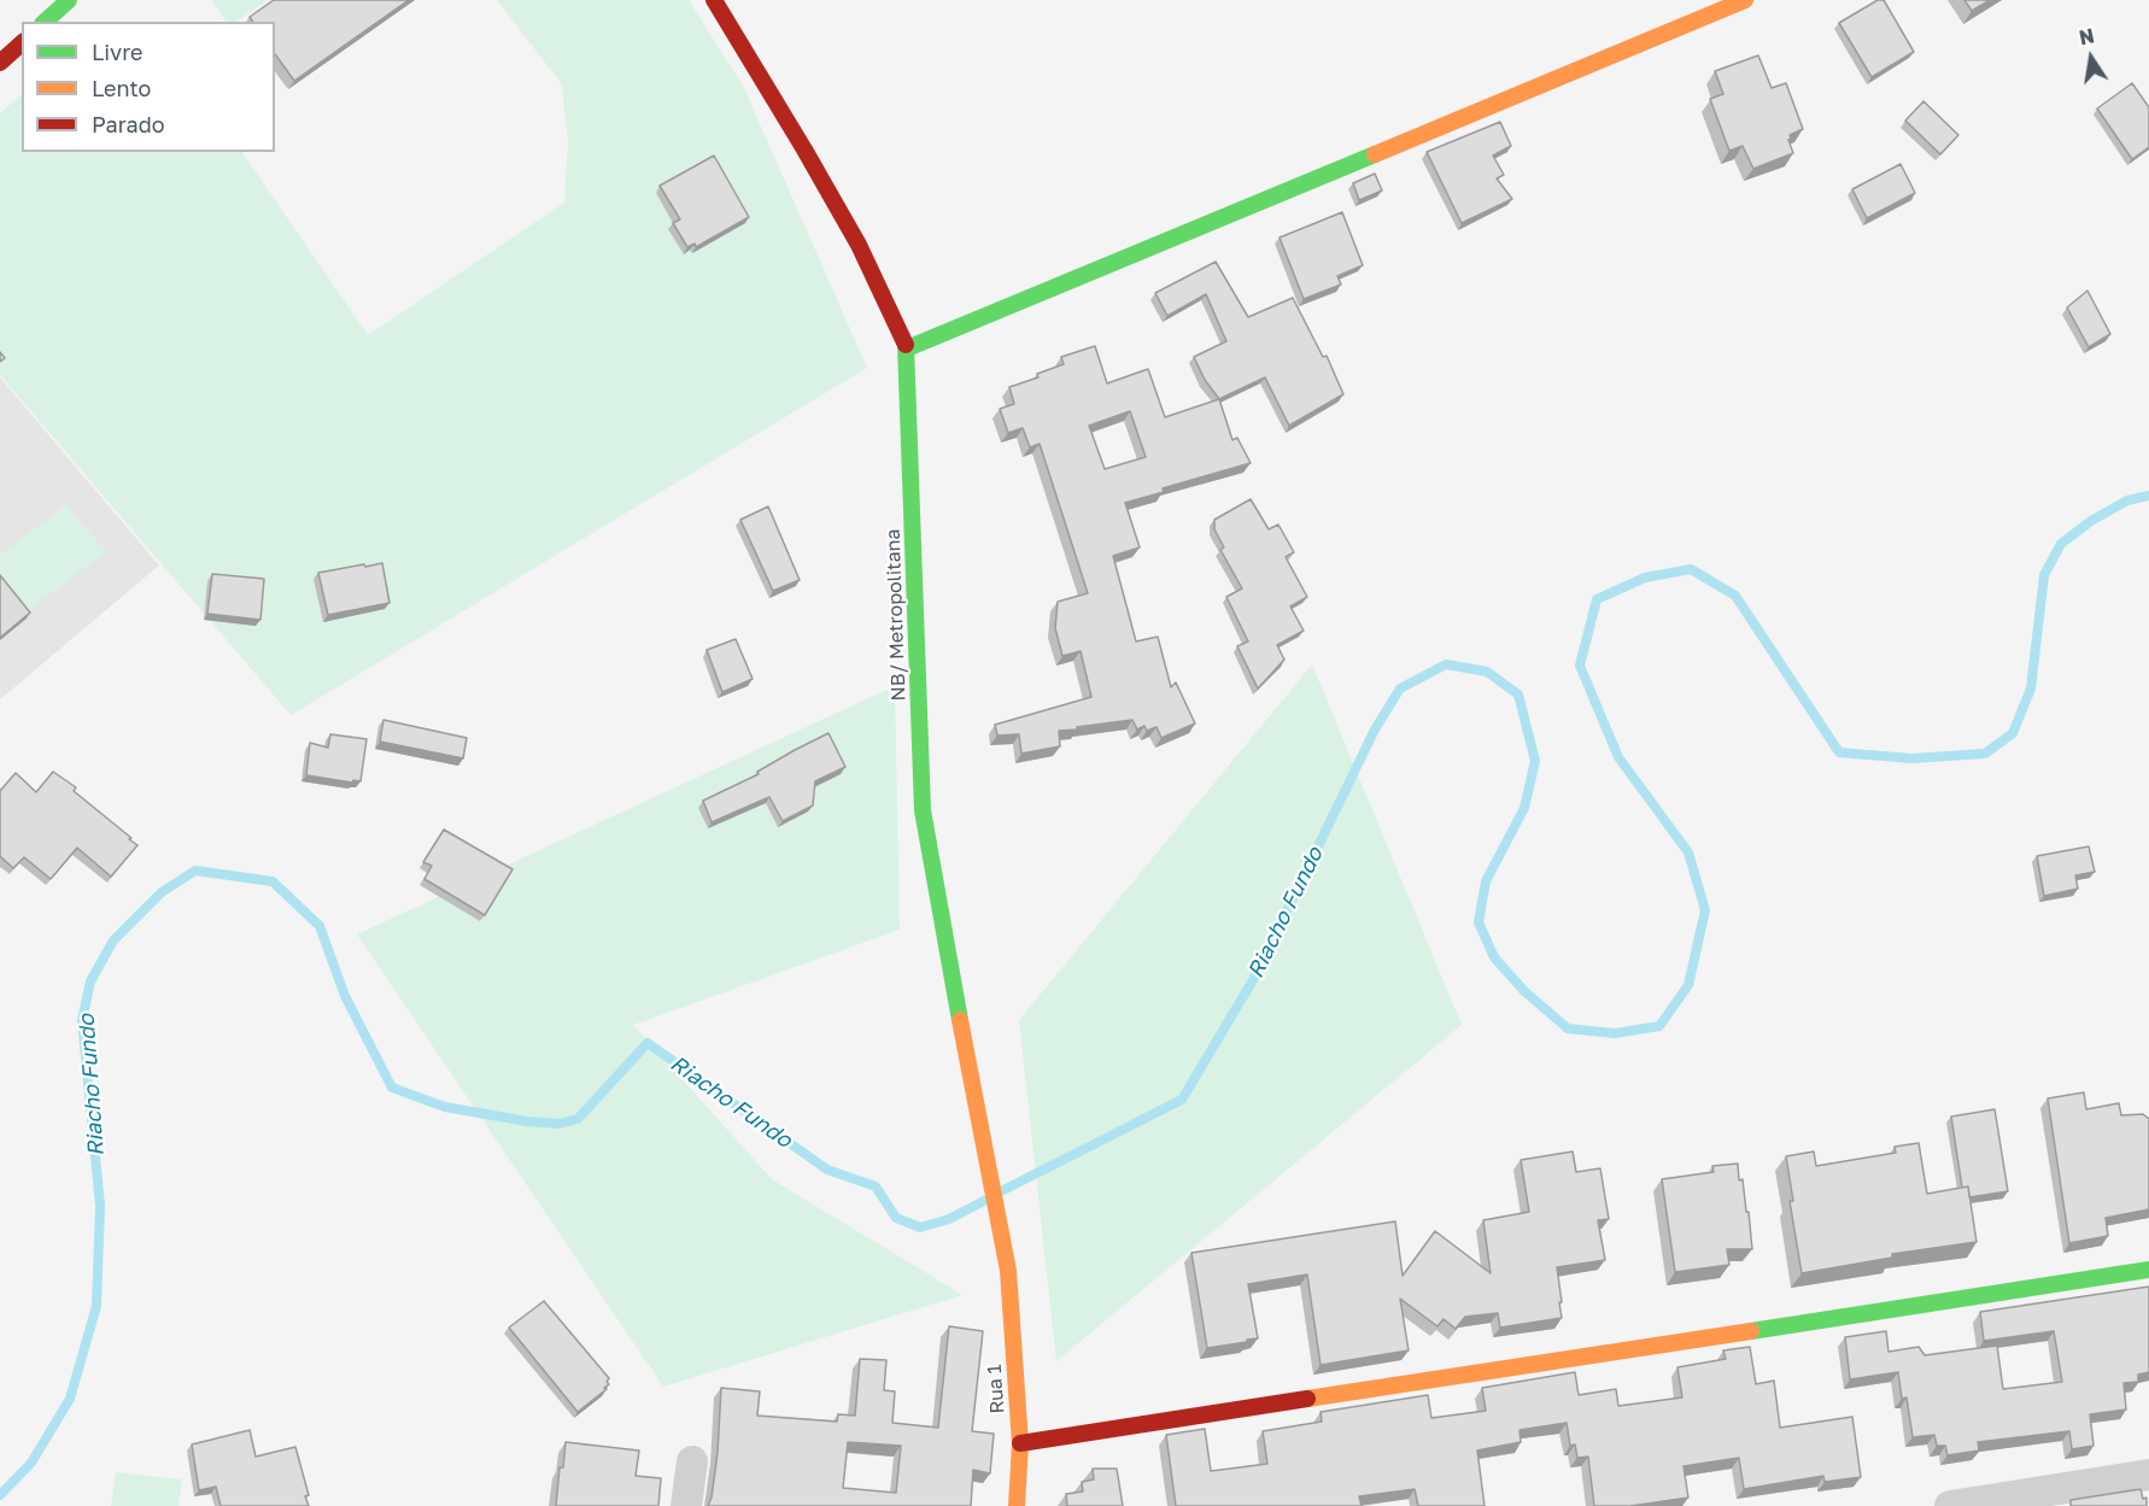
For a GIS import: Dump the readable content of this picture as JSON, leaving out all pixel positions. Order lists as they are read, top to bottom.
{
  "streets": {
    "street": ["NB/ Metropolitana", "Rua 1"]
  },
  "crossings": [
    ["NB/ Metropolitana", "Rua 1"]
  ],
  "water": ["Riacho Fundo"],
  "legend": ["Livre", "Lento", "Parado"],
  "north": "top"
}
